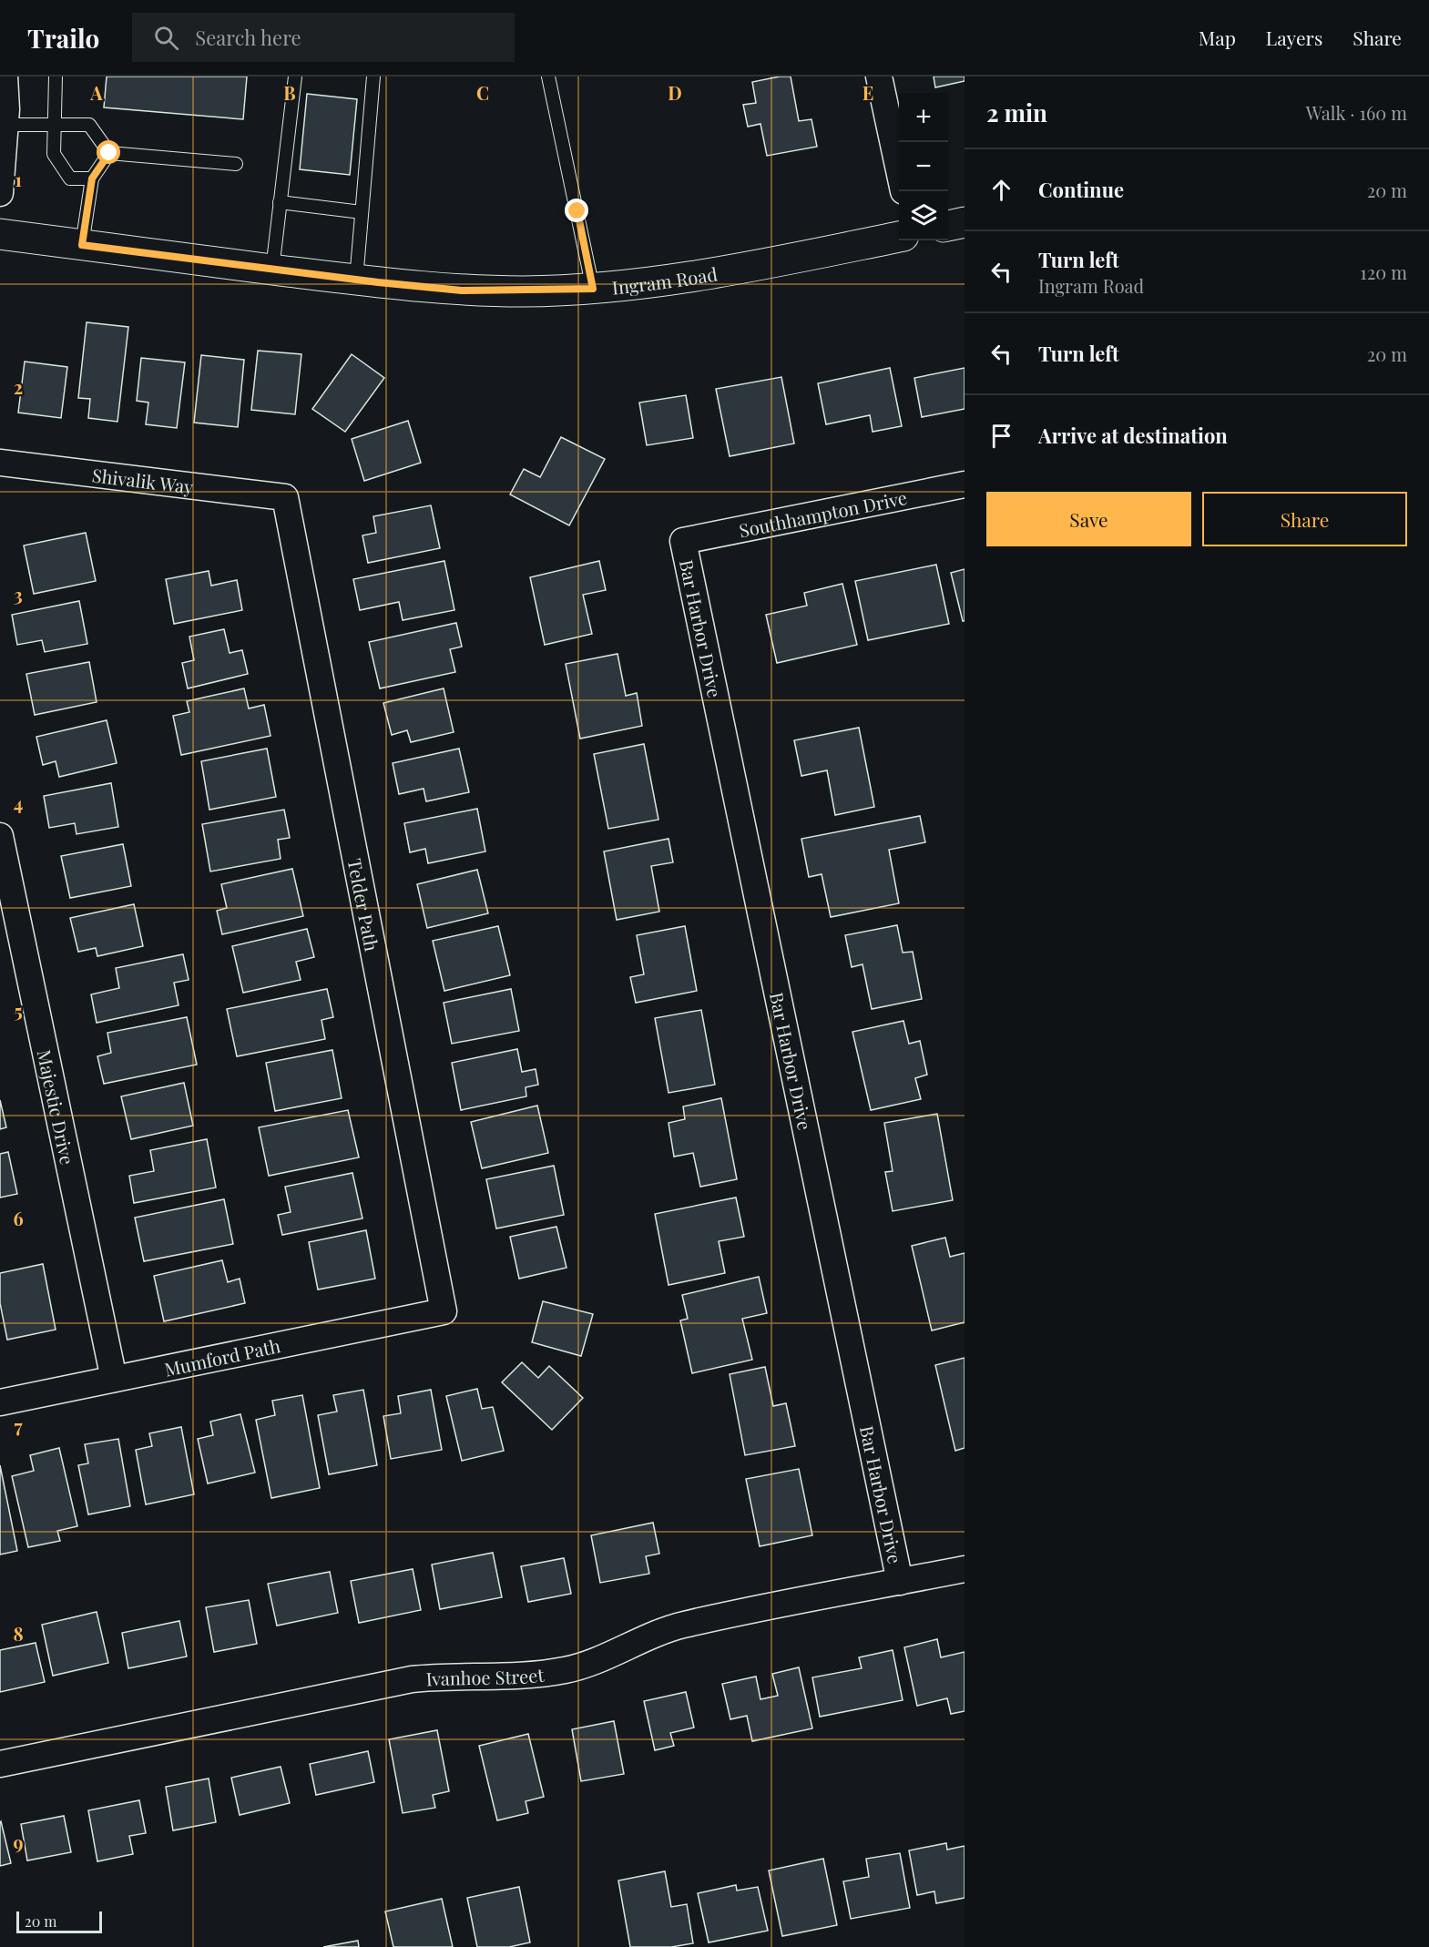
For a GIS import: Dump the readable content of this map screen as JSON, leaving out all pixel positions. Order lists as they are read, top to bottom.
{
  "streets": {
    "street": [
      "Ingram Road",
      "Shivalik Way",
      "Southhampton Drive",
      "Bar Harbor Drive",
      "Telder Path",
      "Majestic Drive",
      "Mumford Path",
      "Ivanhoe Street"
    ]
  },
  "crossings": [
    ["Shivalik Way", "Telder Path"],
    ["Southhampton Drive", "Bar Harbor Drive"],
    ["Bar Harbor Drive", "Ivanhoe Street"],
    ["Telder Path", "Mumford Path"],
    ["Majestic Drive", "Mumford Path"]
  ],
  "scale_bar": "20 m",
  "page": {
    "header": "Trailo",
    "search": "Search here",
    "nav": ["Map", "Layers", "Share"],
    "heading": ["2 min", "Walk · 160 m"],
    "map_buttons": ["+", "−"],
    "list": [
      ["Continue", "20 m"],
      ["Turn left", "Ingram Road", "120 m"],
      ["Turn left", "20 m"],
      "Arrive at destination"
    ],
    "buttons": ["Save", "Share"],
    "scale": "20 m"
  },
  "grid": {
    "columns": [
      "A",
      "B",
      "C",
      "D",
      "E"
    ],
    "rows": [
      "1",
      "2",
      "3",
      "4",
      "5",
      "6",
      "7",
      "8",
      "9"
    ]
  }
}
